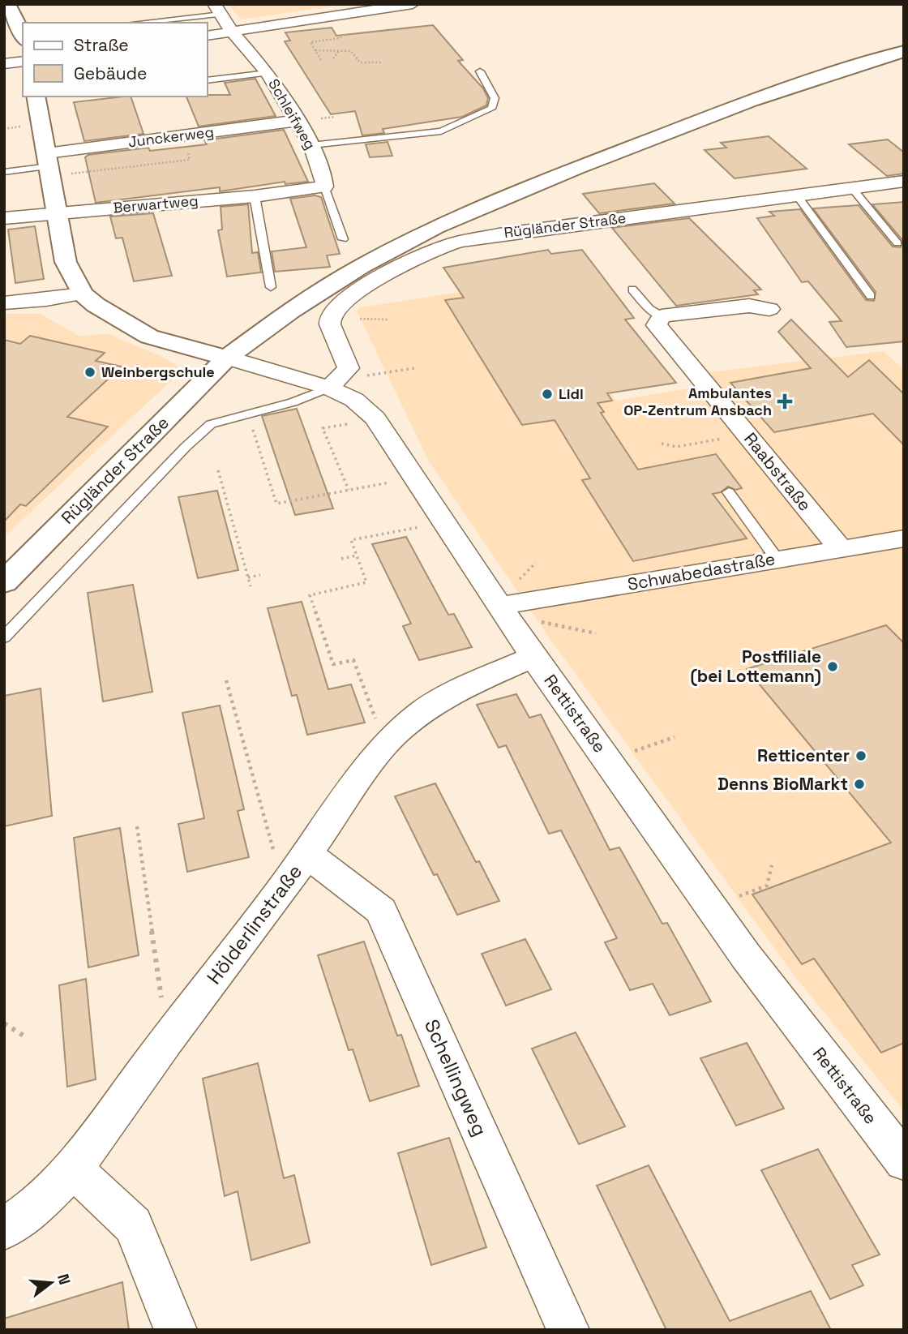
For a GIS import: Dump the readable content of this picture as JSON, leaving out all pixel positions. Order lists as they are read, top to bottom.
{
  "streets": {
    "main road": ["Rügländer Straße"],
    "street": [
      "Schleifweg",
      "Junckerweg",
      "Berwartweg",
      "Raabstraße",
      "Schwabedastraße",
      "Rettistraße",
      "Hölderlinstraße",
      "Schellingweg"
    ]
  },
  "crossings": [
    ["Schleifweg", "Junckerweg"],
    ["Schleifweg", "Berwartweg"],
    ["Rügländer Straße", "Rettistraße"],
    ["Raabstraße", "Schwabedastraße"],
    ["Schwabedastraße", "Rettistraße"],
    ["Rettistraße", "Hölderlinstraße"],
    ["Hölderlinstraße", "Schellingweg"]
  ],
  "places": {
    "other": [
      "Weinbergschule",
      "Lidl",
      "Postfiliale (bei Lottemann)",
      "Retticenter",
      "Denns BioMarkt"
    ],
    "health": ["Ambulantes OP-Zentrum Ansbach"]
  },
  "legend": ["Straße", "Gebäude"],
  "north": "right"
}
